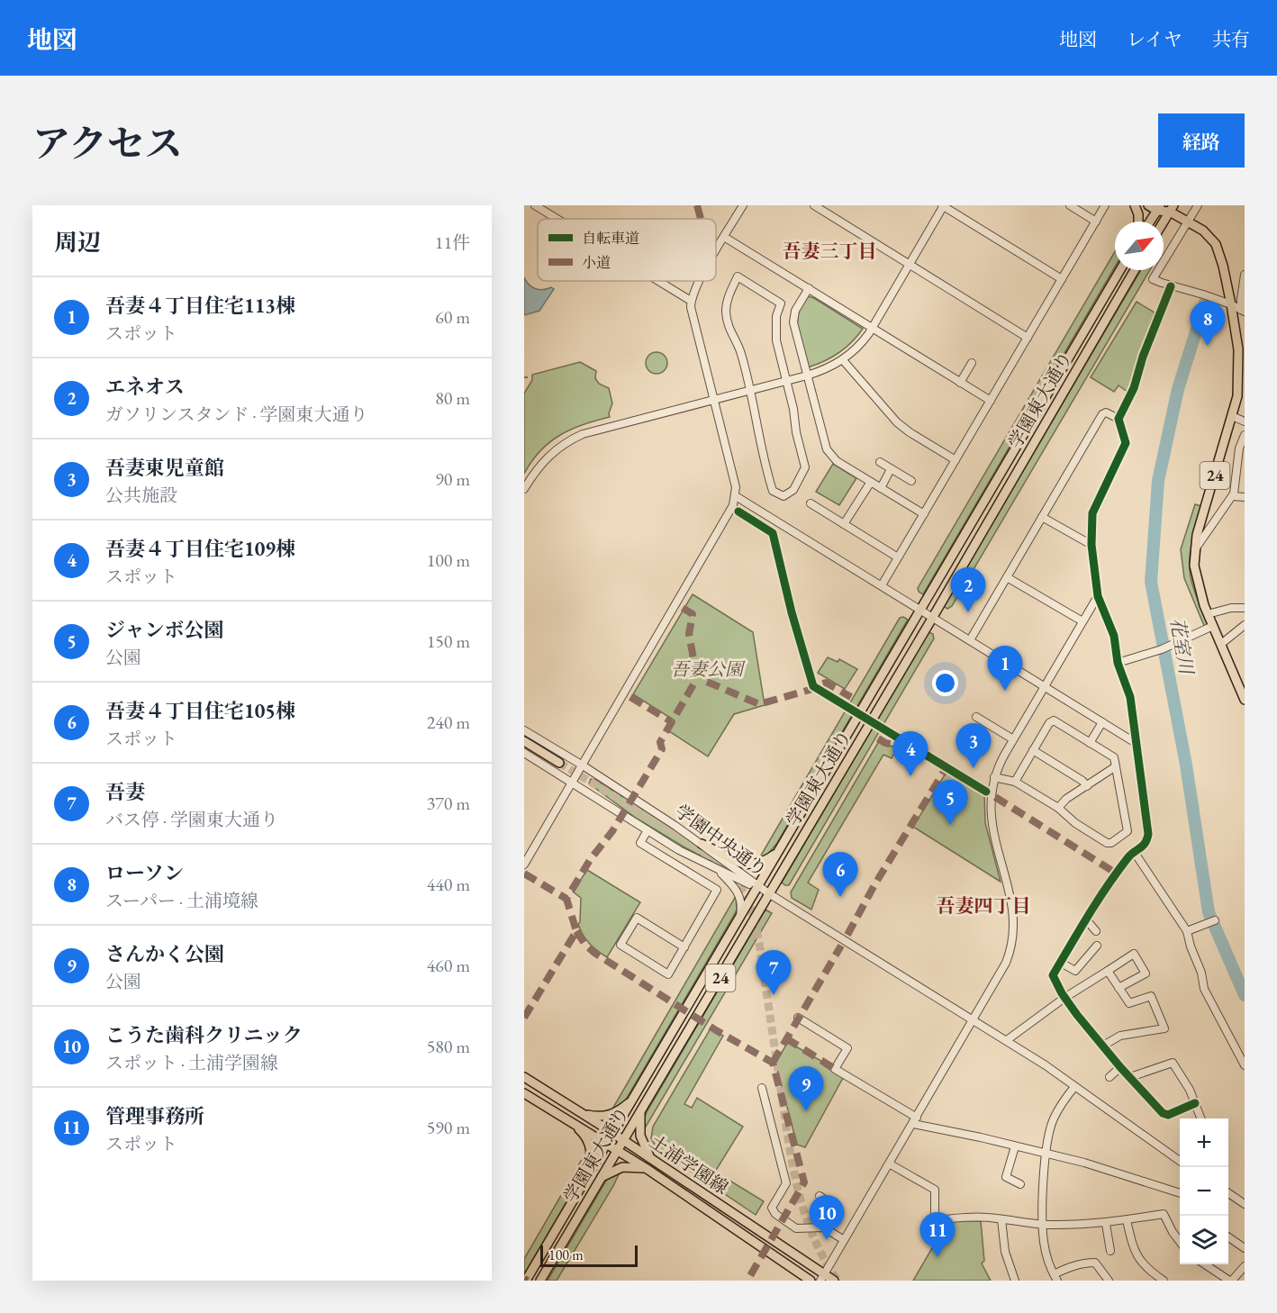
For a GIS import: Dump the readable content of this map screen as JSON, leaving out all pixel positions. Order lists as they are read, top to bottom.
{
  "streets": {
    "main road": ["学園東大通り", "24", "土浦学園線"],
    "street": ["学園中央通り"]
  },
  "crossings": [
    ["学園東大通り", "学園中央通り"],
    ["学園東大通り", "土浦学園線"]
  ],
  "districts": ["吾妻三丁目", "吾妻四丁目"],
  "water": ["花室川"],
  "parks": ["吾妻公園"],
  "legend": ["自転車道", "小道"],
  "scale_bar": "100 m",
  "north": "top right",
  "page": {
    "header": "地図",
    "nav": ["地図", "レイヤ", "共有"],
    "title": "アクセス",
    "buttons": "経路",
    "heading": ["周辺", "11件"],
    "list": [
      {
        "mark": "1",
        "name": "吾妻４丁目住宅113棟",
        "note": "スポット",
        "value": "60 m"
      },
      {
        "mark": "2",
        "name": "エネオス",
        "note": "ガソリンスタンド · 学園東大通り",
        "value": "80 m"
      },
      {
        "mark": "3",
        "name": "吾妻東児童館",
        "note": "公共施設",
        "value": "90 m"
      },
      {
        "mark": "4",
        "name": "吾妻４丁目住宅109棟",
        "note": "スポット",
        "value": "100 m"
      },
      {
        "mark": "5",
        "name": "ジャンボ公園",
        "note": "公園",
        "value": "150 m"
      },
      {
        "mark": "6",
        "name": "吾妻４丁目住宅105棟",
        "note": "スポット",
        "value": "240 m"
      },
      {
        "mark": "7",
        "name": "吾妻",
        "note": "バス停 · 学園東大通り",
        "value": "370 m"
      },
      {
        "mark": "8",
        "name": "ローソン",
        "note": "スーパー · 土浦境線",
        "value": "440 m"
      },
      {
        "mark": "9",
        "name": "さんかく公園",
        "note": "公園",
        "value": "460 m"
      },
      {
        "mark": "10",
        "name": "こうた歯科クリニック",
        "note": "スポット · 土浦学園線",
        "value": "580 m"
      },
      {
        "mark": "11",
        "name": "管理事務所",
        "note": "スポット",
        "value": "590 m"
      }
    ],
    "pins": [
      "8",
      "2",
      "1",
      "3",
      "4",
      "5",
      "6",
      "7",
      "9",
      "10",
      "11"
    ],
    "map_buttons": ["+", "−"],
    "scale": "100 m"
  }
}
